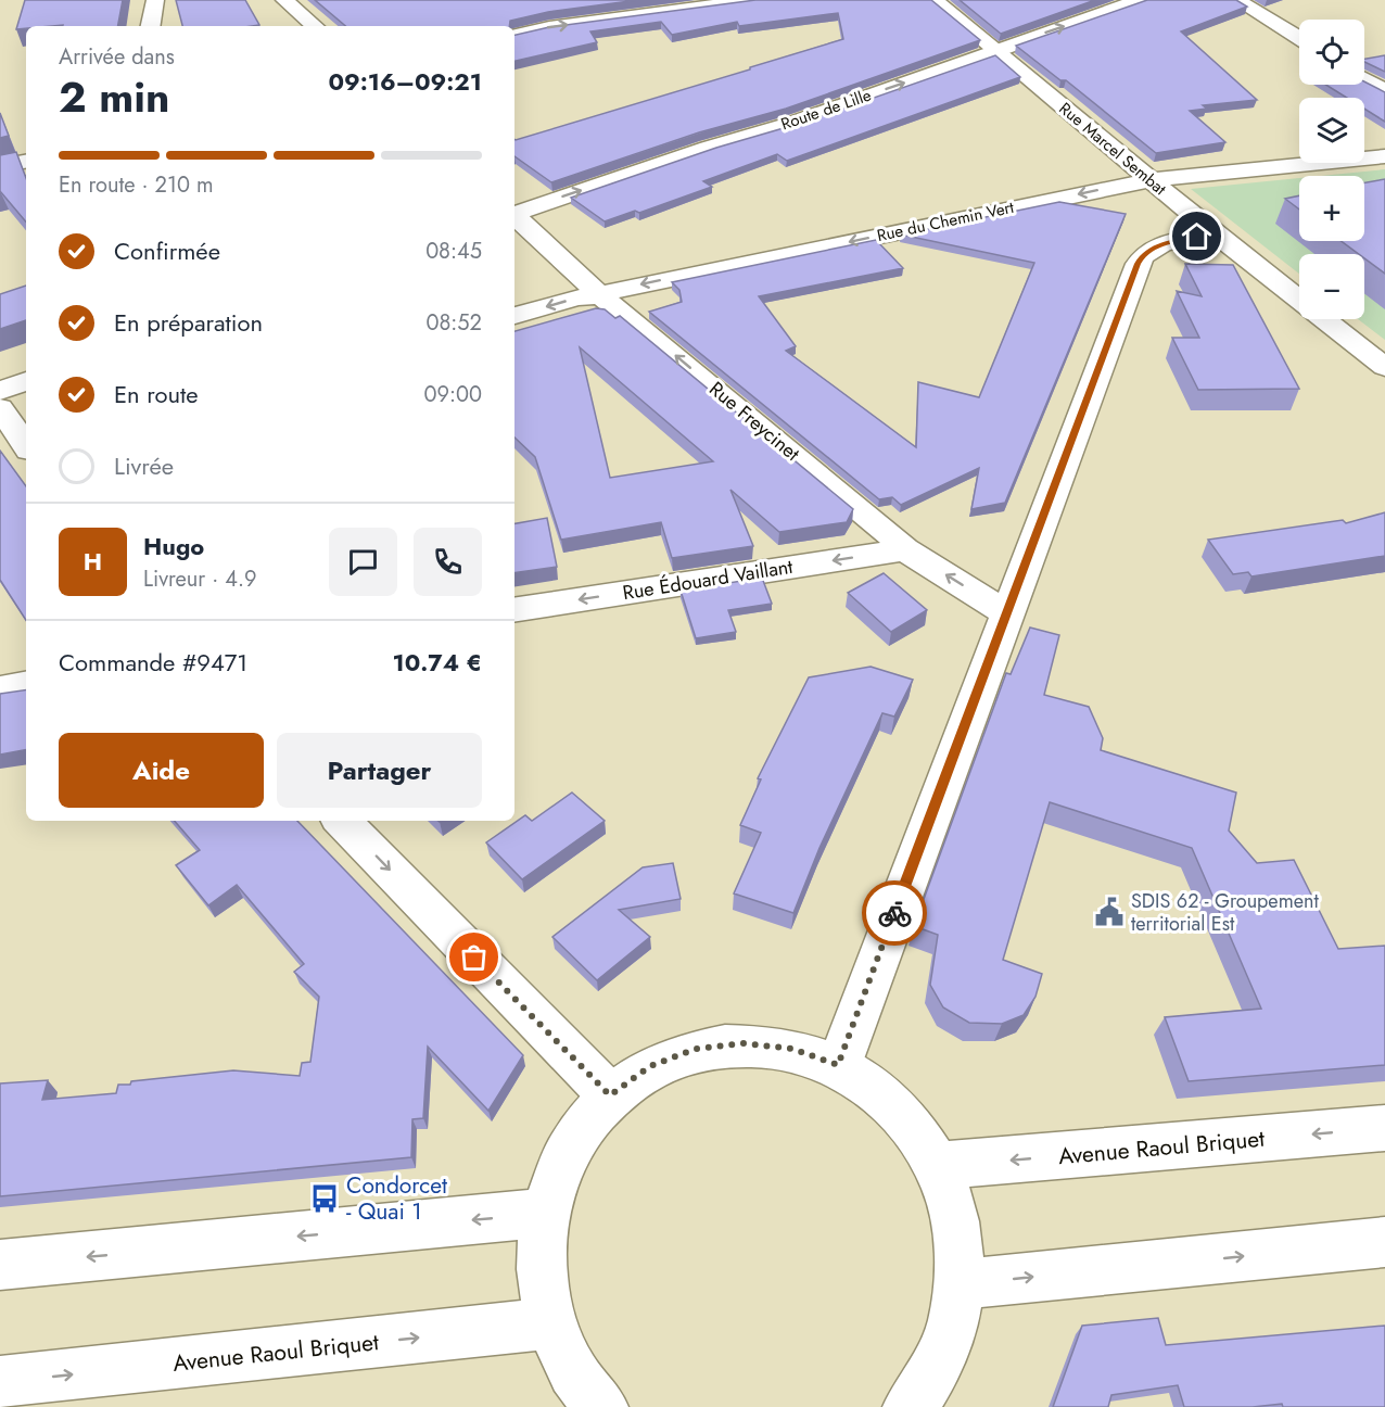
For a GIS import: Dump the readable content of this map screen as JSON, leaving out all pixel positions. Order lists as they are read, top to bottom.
{
  "streets": {
    "street": [
      "Route de Lille",
      "Rue Marcel Sembat",
      "Rue du Chemin Vert",
      "Rue Freycinet",
      "Rue Édouard Vaillant",
      "Avenue Raoul Briquet"
    ]
  },
  "crossings": [
    ["Route de Lille", "Rue Marcel Sembat"],
    ["Rue Marcel Sembat", "Rue du Chemin Vert"],
    ["Rue du Chemin Vert", "Rue Freycinet"],
    ["Rue Freycinet", "Rue Édouard Vaillant"]
  ],
  "one_way": ["Rue Freycinet", "Rue Édouard Vaillant"],
  "places": {
    "public building": ["SDIS 62 - Groupement territorial Est"],
    "bus stop": ["Condorcet - Quai 1"]
  },
  "page": {
    "map_buttons": ["+", "−"],
    "heading": ["2 min", "Arrivée dans", "09:16–09:21"],
    "panel": [
      "Hugo",
      "Livreur · 4.9",
      "Commande #9471",
      "10.74 €"
    ],
    "bar": "En route · 210 m",
    "list": [
      ["Confirmée", "08:45"],
      ["En préparation", "08:52"],
      ["En route", "09:00"],
      "Livrée"
    ],
    "round": "H",
    "buttons": ["Aide", "Partager"]
  }
}
